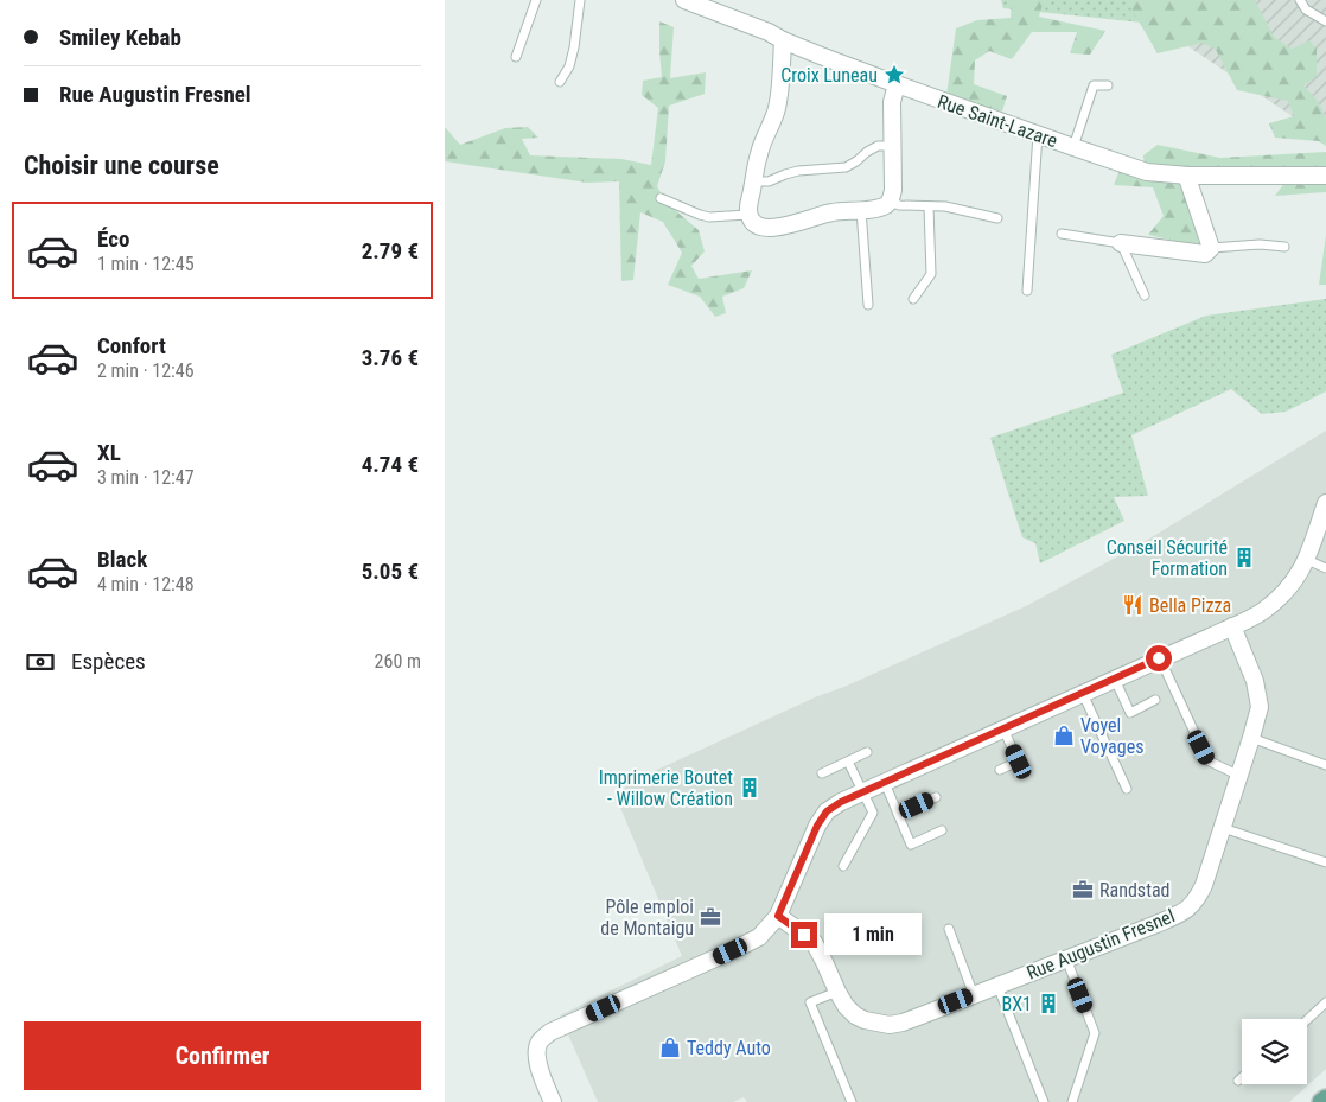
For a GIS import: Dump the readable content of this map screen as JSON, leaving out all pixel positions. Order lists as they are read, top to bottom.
{
  "streets": {
    "street": ["Rue Saint-Lazare", "Rue Augustin Fresnel"]
  },
  "places": {
    "place": ["Croix Luneau"],
    "building": ["Conseil Sécurité Formation", "Imprimerie Boutet - Willow Création", "BX1"],
    "restaurant": ["Bella Pizza"],
    "shop": ["Voyel Voyages", "Teddy Auto"],
    "office": ["Randstad", "Pôle emploi de Montaigu"]
  },
  "page": {
    "banner": ["Smiley Kebab", "Rue Augustin Fresnel"],
    "heading": "Choisir une course",
    "list": [
      {
        "name": "Éco",
        "note": "1 min · 12:45",
        "value": "2.79 €"
      },
      {
        "name": "Confort",
        "note": "2 min · 12:46",
        "value": "3.76 €"
      },
      {
        "name": "XL",
        "note": "3 min · 12:47",
        "value": "4.74 €"
      },
      {
        "name": "Black",
        "note": "4 min · 12:48",
        "value": "5.05 €"
      }
    ],
    "pay": ["Espèces", "260 m"],
    "bubble": "1 min",
    "buttons": "Confirmer"
  }
}
